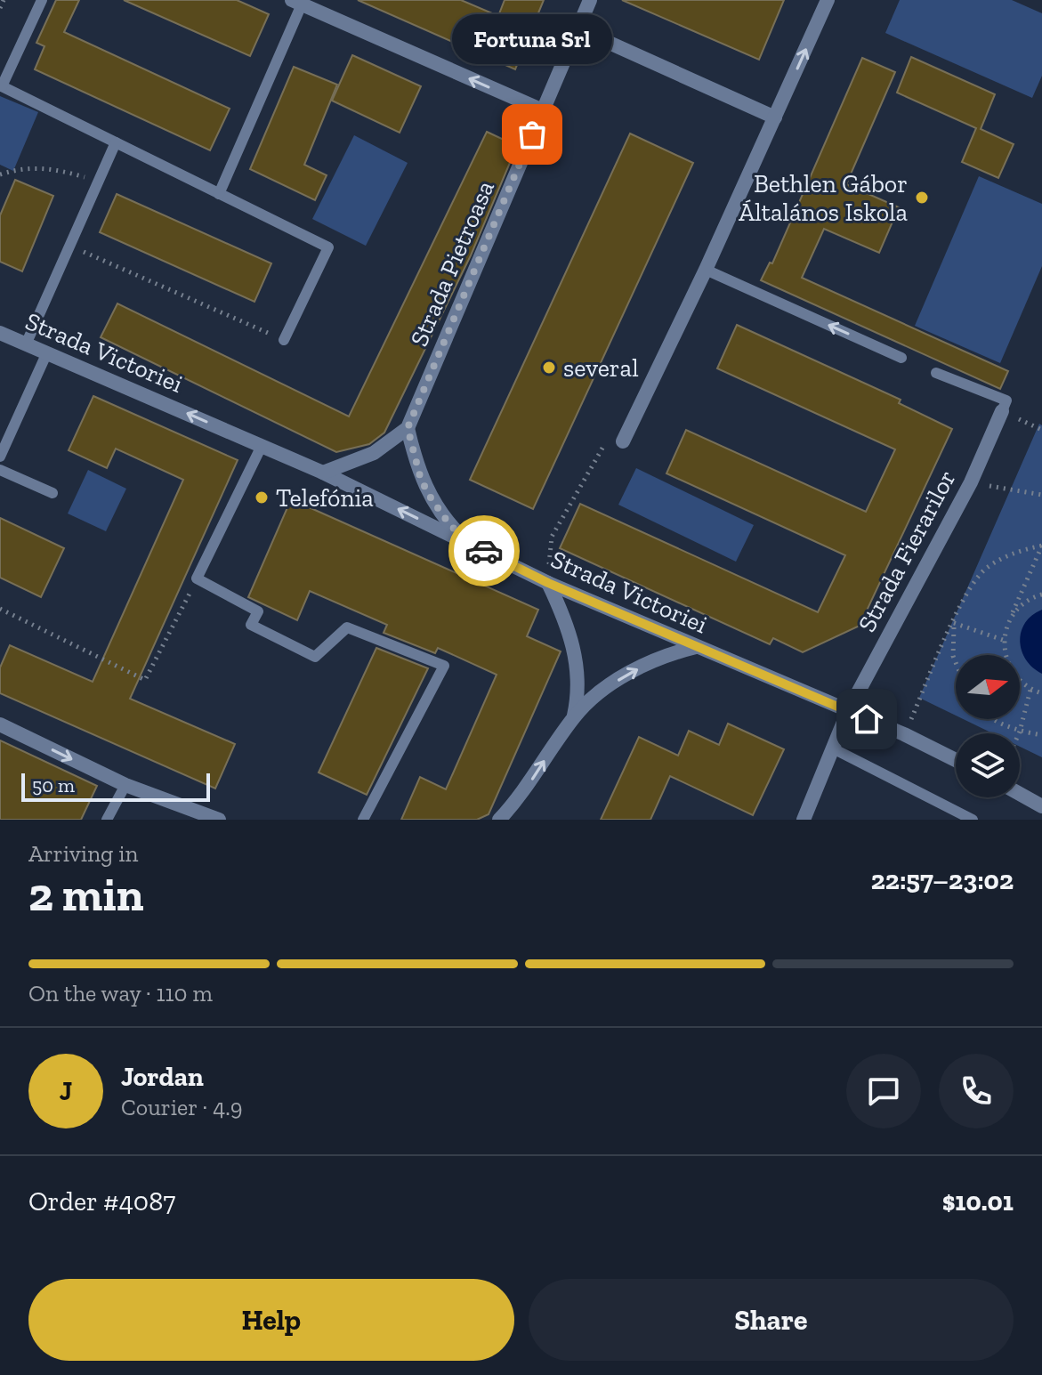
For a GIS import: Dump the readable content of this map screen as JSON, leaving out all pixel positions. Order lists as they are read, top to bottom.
{
  "streets": {
    "street": ["Strada Pietroasa", "Strada Victoriei", "Strada Fierarilor"]
  },
  "crossings": [
    ["Strada Victoriei", "Strada Fierarilor"]
  ],
  "one_way": ["Strada Victoriei"],
  "places": [
    "Fortuna Srl",
    "Bethlen Gábor Általános Iskola",
    "several",
    "Telefónia"
  ],
  "scale_bar": "50 m",
  "north": "right",
  "page": {
    "bubble": "Fortuna Srl",
    "scale": "50 m",
    "heading": ["2 min", "Arriving in", "22:57–23:02"],
    "panel": [
      "Jordan",
      "Courier · 4.9",
      "Order #4087",
      "$10.01"
    ],
    "bar": "On the way · 110 m",
    "round": "J",
    "buttons": ["Help", "Share"]
  }
}
